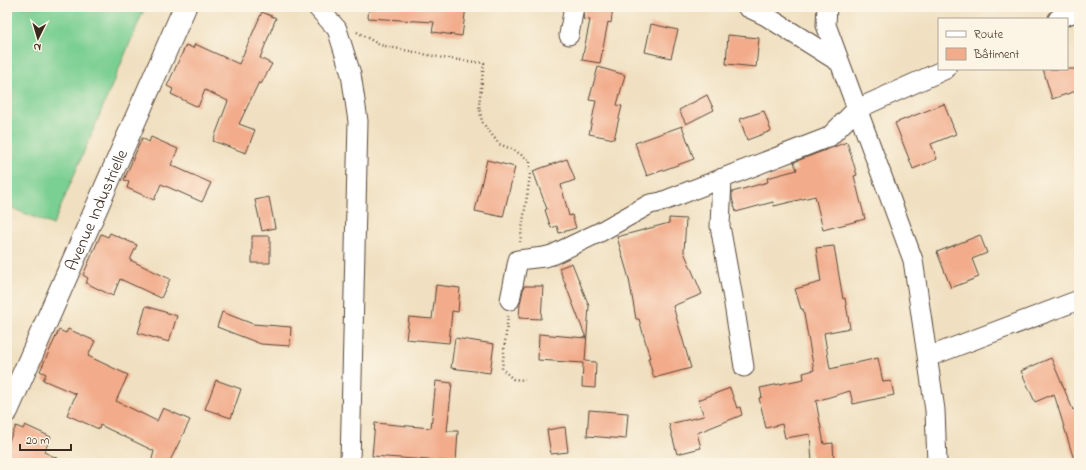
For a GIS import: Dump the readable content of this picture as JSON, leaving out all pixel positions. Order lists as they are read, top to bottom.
{
  "streets": {
    "street": ["Avenue Industrielle"]
  },
  "legend": ["Route", "Bâtiment"],
  "scale_bar": "20 m",
  "north": "bottom"
}
